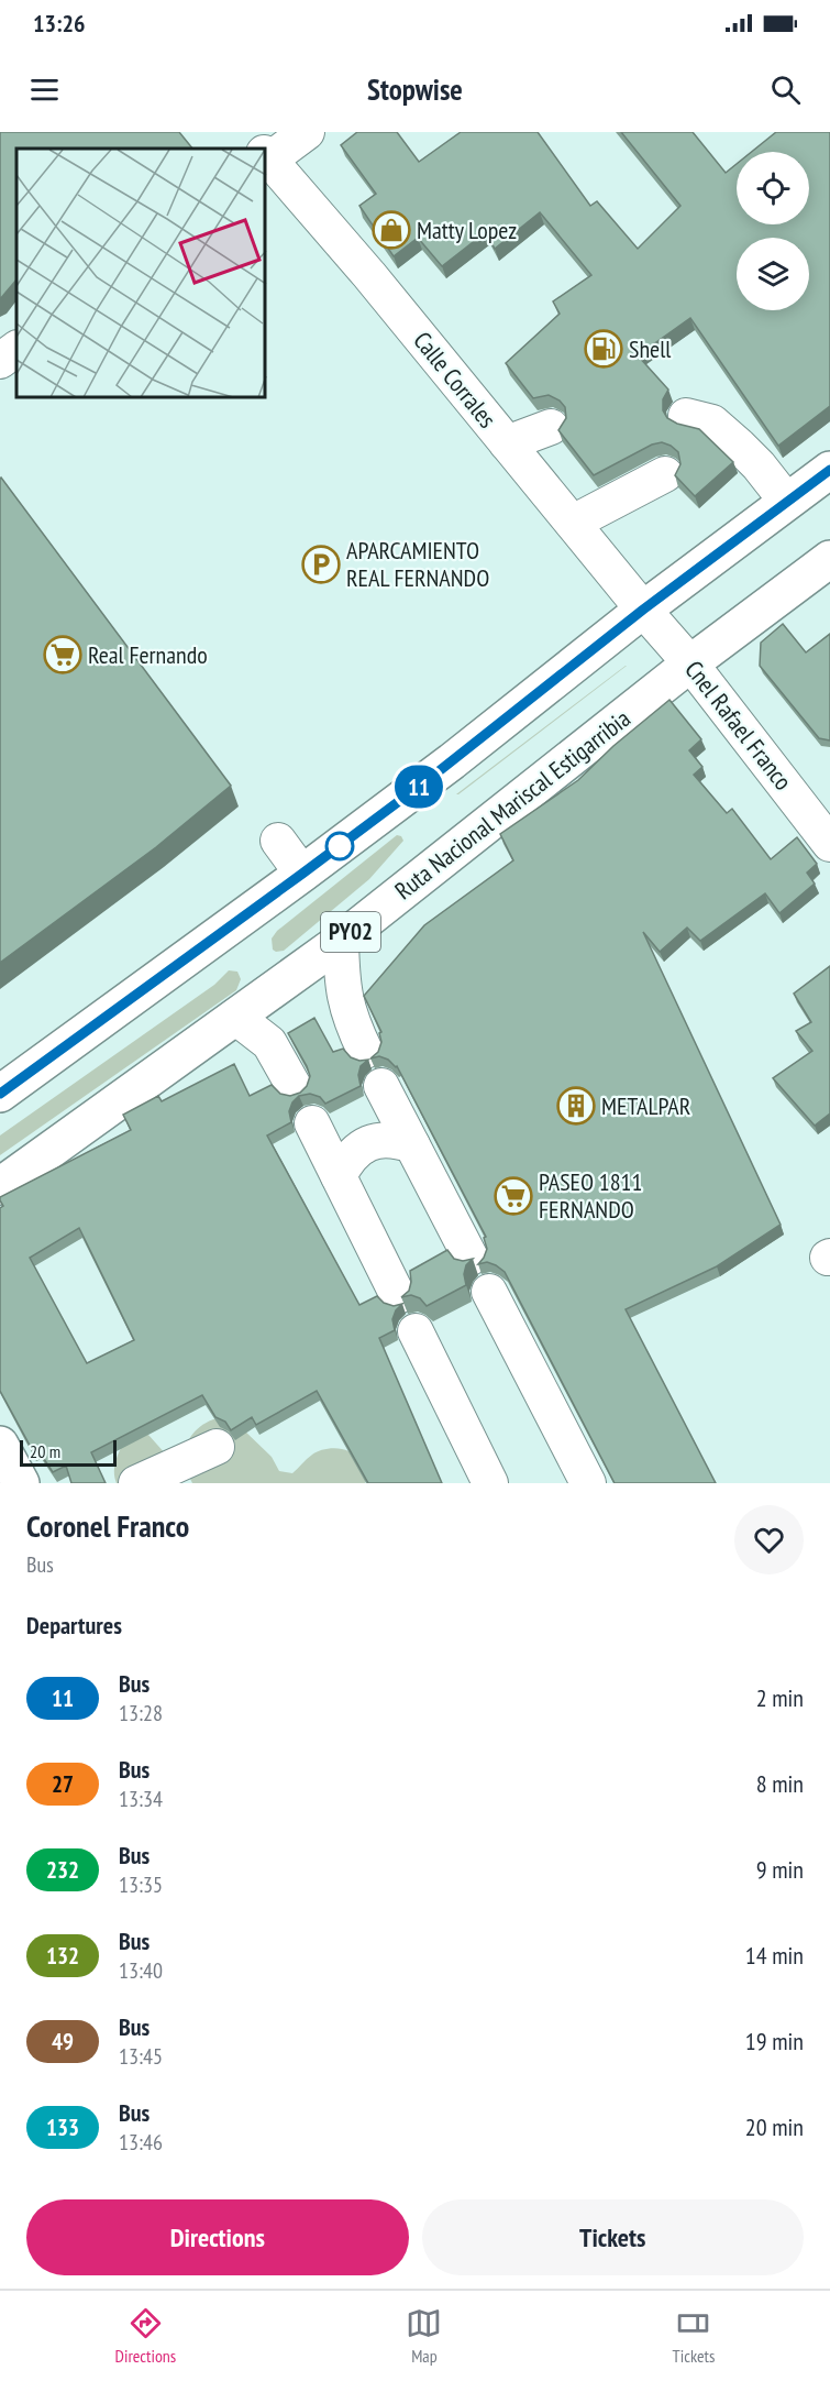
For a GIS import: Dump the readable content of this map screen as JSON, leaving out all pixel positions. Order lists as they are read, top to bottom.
{
  "streets": {
    "main road": ["Ruta Nacional Mariscal Estigarribia", "PY02"],
    "street": ["Calle Corrales", "Cnel Rafael Franco"]
  },
  "crossings": [
    ["Calle Corrales", "Cnel Rafael Franco"],
    ["Cnel Rafael Franco", "Ruta Nacional Mariscal Estigarribia"]
  ],
  "places": {
    "shop": ["Matty Lopez"],
    "fuel station": ["Shell"],
    "parking": ["APARCAMIENTO REAL FERNANDO"],
    "supermarket": ["Real Fernando", "PASEO 1811 FERNANDO"],
    "building": ["METALPAR"]
  },
  "lines": ["bus line 11"],
  "scale_bar": "20 m",
  "page": {
    "status": "13:26",
    "header": "Stopwise",
    "on_map": "11",
    "scale": "20 m",
    "heading": [
      ["Coronel Franco", "Bus"],
      "Departures"
    ],
    "list": [
      {
        "mark": "11",
        "name": "Bus",
        "note": "13:28",
        "value": "2 min"
      },
      {
        "mark": "27",
        "name": "Bus",
        "note": "13:34",
        "value": "8 min"
      },
      {
        "mark": "232",
        "name": "Bus",
        "note": "13:35",
        "value": "9 min"
      },
      {
        "mark": "132",
        "name": "Bus",
        "note": "13:40",
        "value": "14 min"
      },
      {
        "mark": "49",
        "name": "Bus",
        "note": "13:45",
        "value": "19 min"
      },
      {
        "mark": "133",
        "name": "Bus",
        "note": "13:46",
        "value": "20 min"
      }
    ],
    "buttons": ["Directions", "Tickets"],
    "tabs": ["Directions", "Map", "Tickets"]
  }
}
